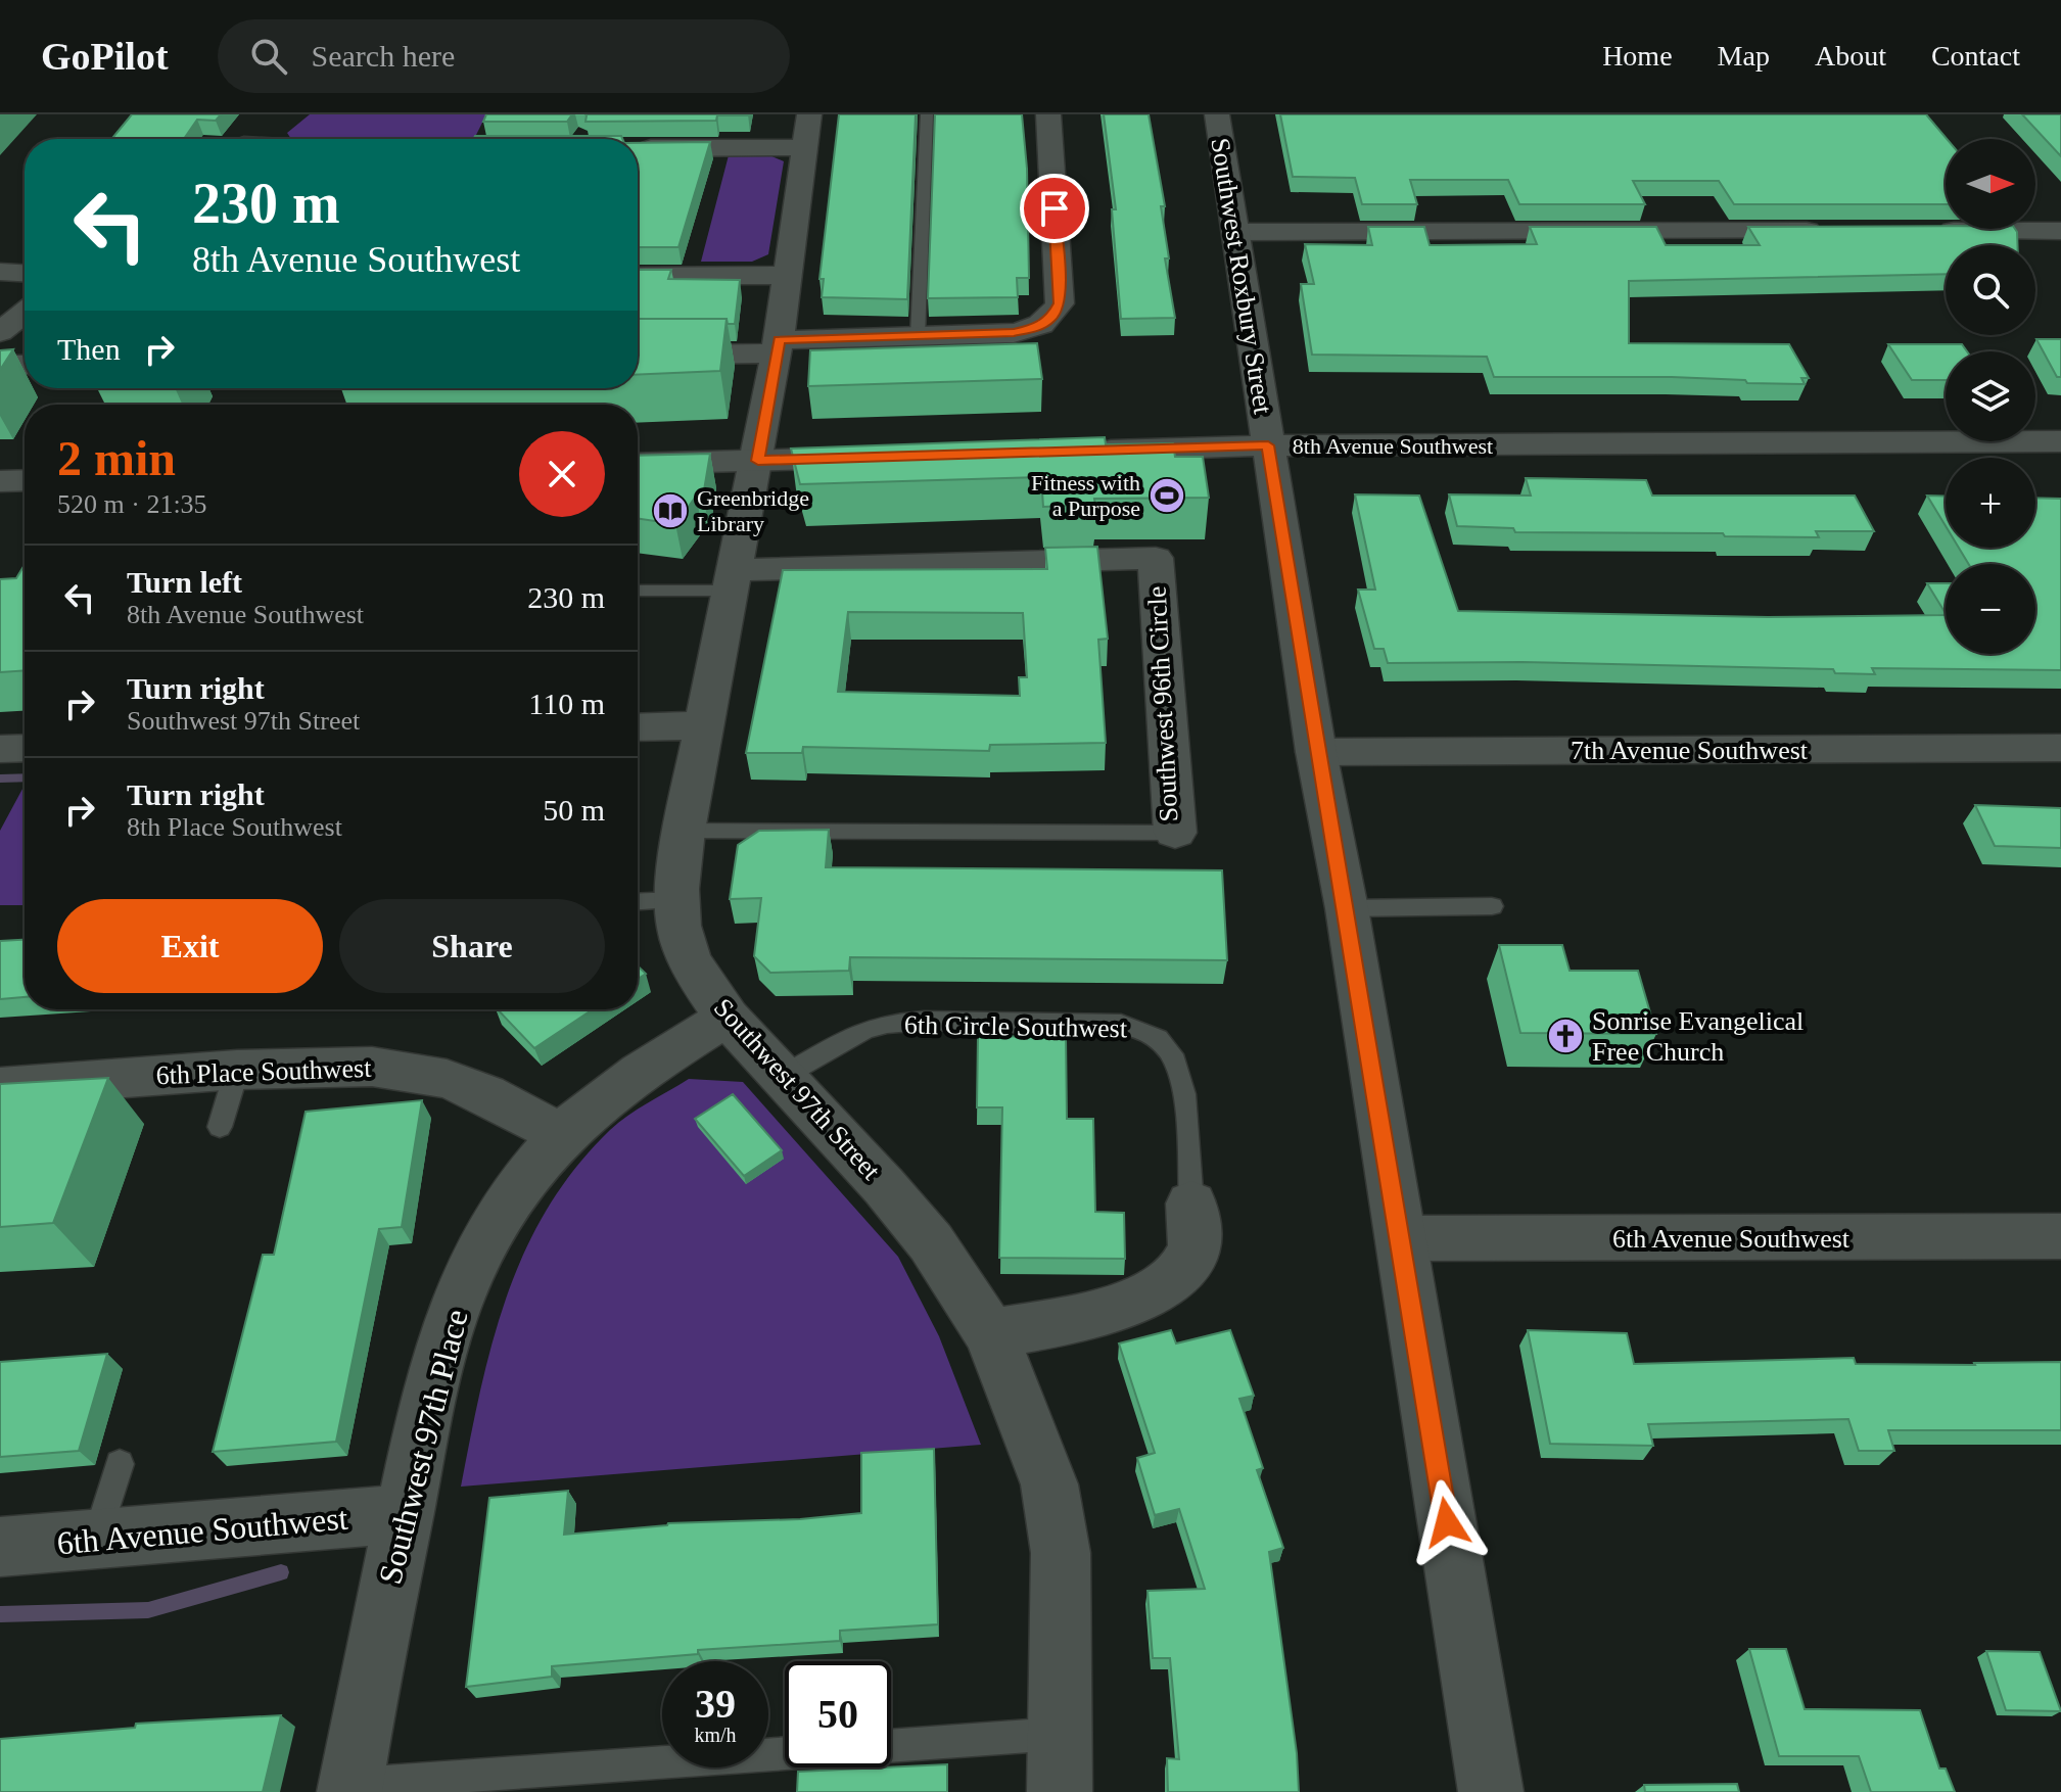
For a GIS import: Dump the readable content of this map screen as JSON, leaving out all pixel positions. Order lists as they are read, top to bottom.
{
  "streets": {
    "street": [
      "Southwest Roxbury Street",
      "8th Avenue Southwest",
      "Southwest 96th Circle",
      "7th Avenue Southwest",
      "6th Circle Southwest",
      "6th Place Southwest",
      "Southwest 97th Street",
      "6th Avenue Southwest",
      "Southwest 97th Place"
    ]
  },
  "crossings": [
    ["Southwest Roxbury Street", "8th Avenue Southwest"],
    ["Southwest Roxbury Street", "7th Avenue Southwest"],
    ["Southwest Roxbury Street", "6th Avenue Southwest"],
    ["Southwest 96th Circle", "Southwest 97th Street"],
    ["6th Circle Southwest", "Southwest 97th Street"],
    ["6th Place Southwest", "Southwest 97th Place"],
    ["Southwest 97th Street", "Southwest 97th Place"],
    ["6th Avenue Southwest", "Southwest 97th Place"]
  ],
  "places": {
    "sports": ["Fitness with a Purpose"],
    "library": ["Greenbridge Library"],
    "church": ["Sonrise Evangelical Free Church"]
  },
  "north": "right",
  "page": {
    "header": "GoPilot",
    "search": "Search here",
    "nav": [
      "Home",
      "Map",
      "About",
      "Contact"
    ],
    "map_buttons": ["+", "−"],
    "turn": ["230 m", "8th Avenue Southwest"],
    "then": "Then",
    "heading": ["2 min", "520 m · 21:35"],
    "list": [
      {
        "name": "Turn left",
        "note": "8th Avenue Southwest",
        "value": "230 m"
      },
      {
        "name": "Turn right",
        "note": "Southwest 97th Street",
        "value": "110 m"
      },
      {
        "name": "Turn right",
        "note": "8th Place Southwest",
        "value": "50 m"
      }
    ],
    "buttons": ["Exit", "Share"],
    "speed": "39 km/h",
    "limit": "50"
  }
}
